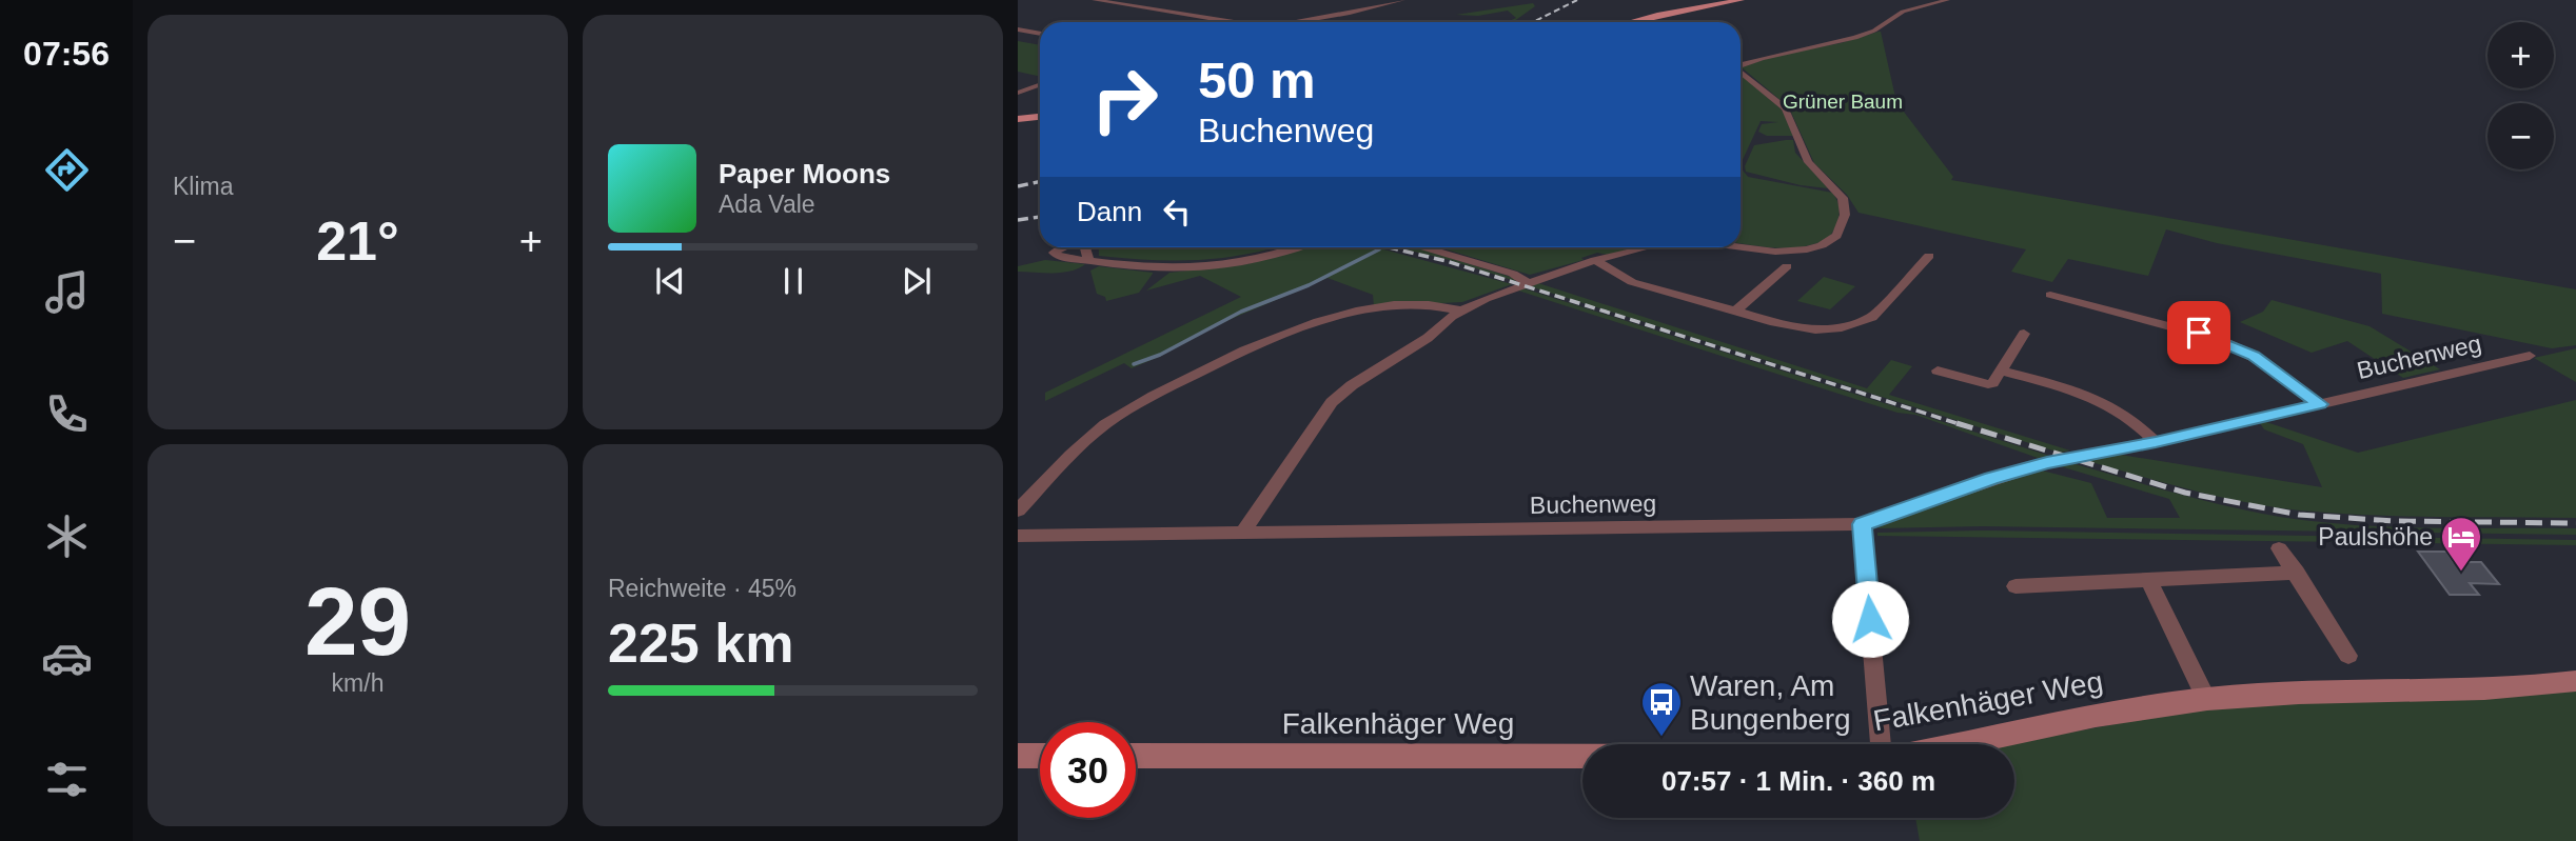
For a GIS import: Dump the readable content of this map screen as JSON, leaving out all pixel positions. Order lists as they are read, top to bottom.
{
  "streets": {
    "street": ["Buchenweg", "Falkenhäger Weg"]
  },
  "parks": ["Grüner Baum"],
  "places": {
    "hotel": ["Paulshöhe"],
    "bus stop": ["Waren, Am Bungenberg"]
  },
  "page": {
    "tabs": "07:56",
    "tile": [
      "Klima",
      ["29", "km/h"],
      ["Reichweite · 45%", "225 km"]
    ],
    "map_buttons": ["+", "−"],
    "turn": ["50 m", "Buchenweg"],
    "song": ["Paper Moons", "Ada Vale"],
    "then": "Dann",
    "heat": ["−", "21°", "+"],
    "limit": "30",
    "trip": "07:57 · 1 Min. · 360 m"
  }
}
